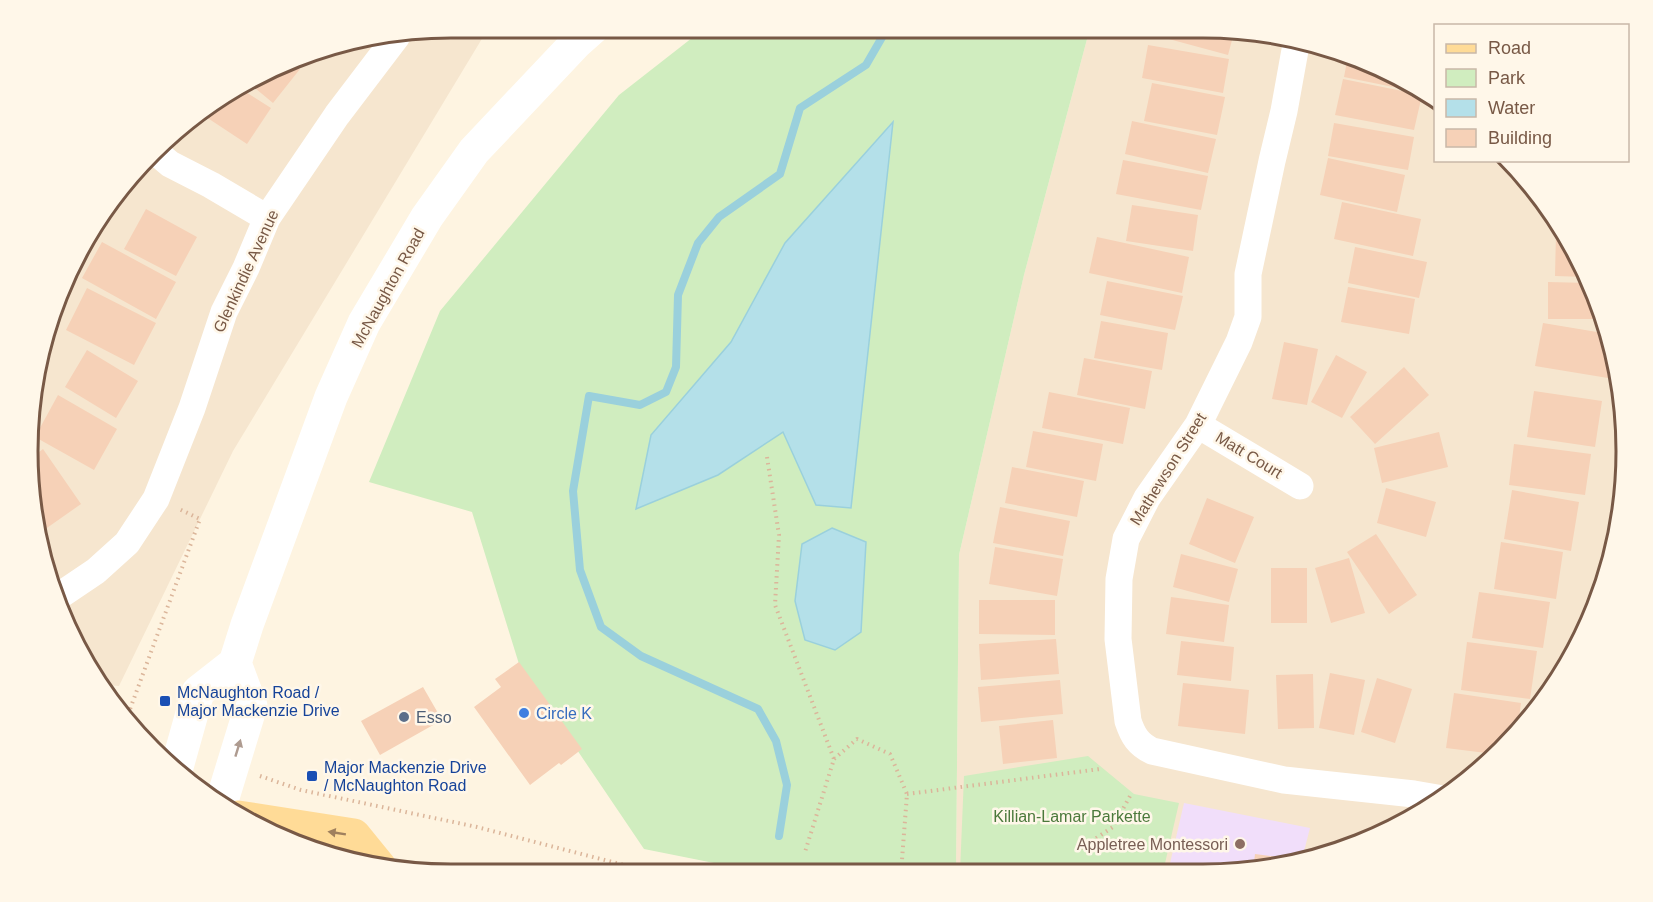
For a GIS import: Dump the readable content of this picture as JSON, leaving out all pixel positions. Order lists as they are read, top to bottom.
{
  "streets": {
    "street": [
      "Glenkindie Avenue",
      "McNaughton Road",
      "Matt Court",
      "Mathewson Street"
    ]
  },
  "crossings": [
    ["Matt Court", "Mathewson Street"]
  ],
  "parks": ["Killian-Lamar Parkette"],
  "places": {
    "transit": ["McNaughton Road / Major Mackenzie Drive", "Major Mackenzie Drive / McNaughton Road"],
    "other": ["Circle K", "Esso", "Appletree Montessori"]
  },
  "legend": [
    "Road",
    "Park",
    "Water",
    "Building"
  ]
}
